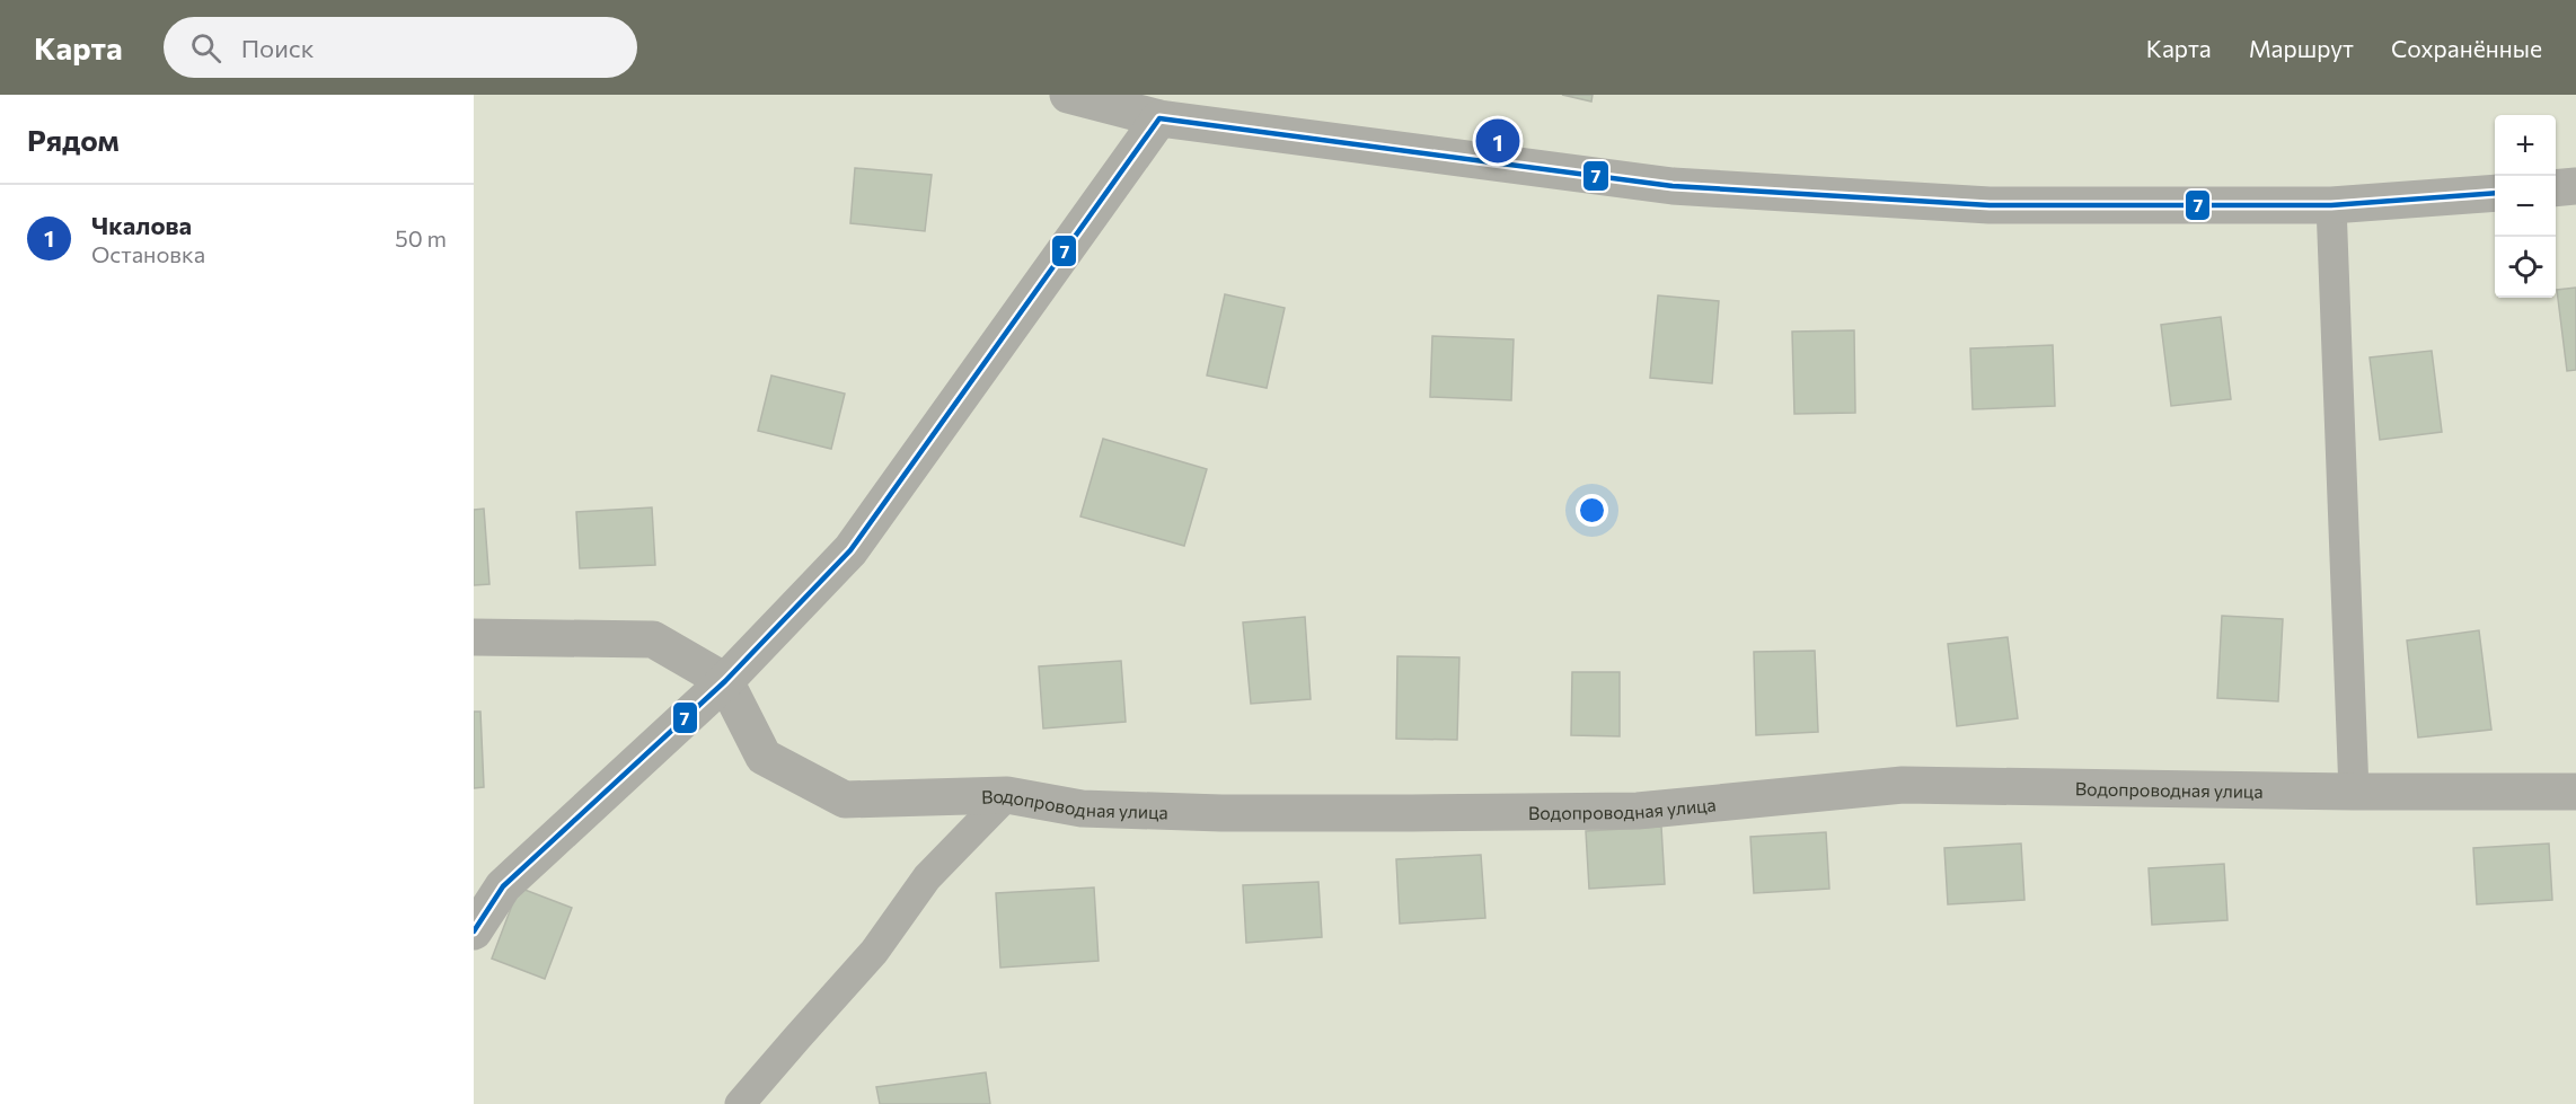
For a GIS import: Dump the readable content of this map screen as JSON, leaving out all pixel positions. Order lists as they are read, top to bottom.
{
  "streets": {
    "street": ["Водопроводная улица"]
  },
  "lines": ["transit line 7"],
  "page": {
    "header": "Карта",
    "search": "Поиск",
    "nav": ["Карта", "Маршрут", "Сохранённые"],
    "heading": "Рядом",
    "map_buttons": ["+", "−"],
    "pins": "1",
    "list": [
      {
        "mark": "1",
        "name": "Чкалова",
        "note": "Остановка",
        "value": "50 m"
      }
    ]
  }
}
